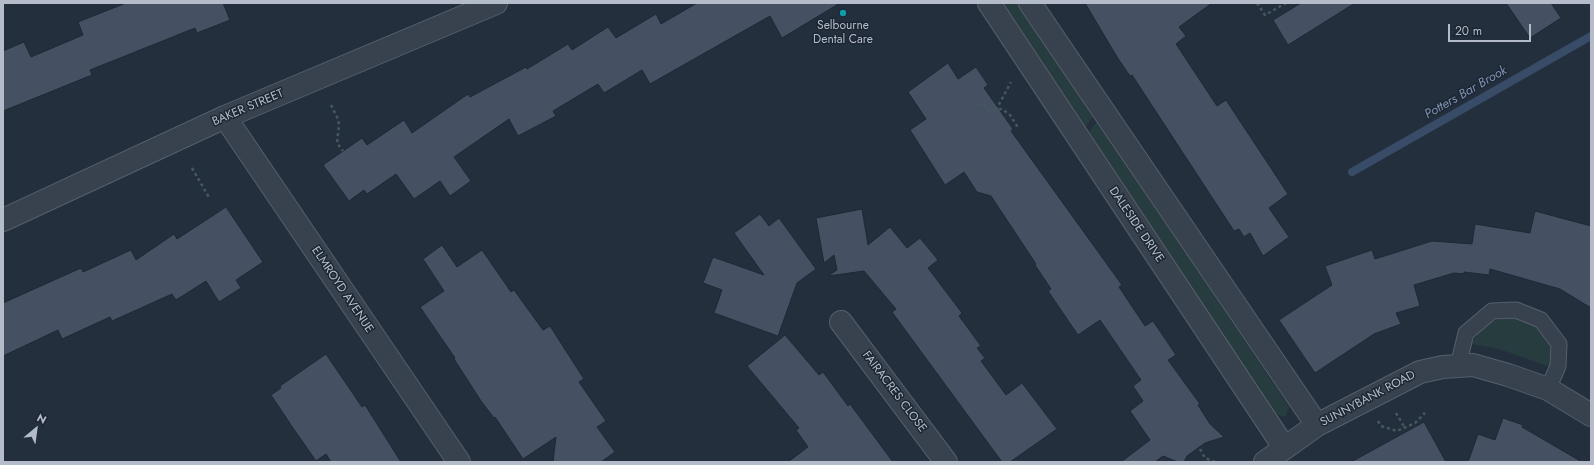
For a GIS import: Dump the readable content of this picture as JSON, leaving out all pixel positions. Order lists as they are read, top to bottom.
{
  "streets": {
    "street": [
      "BAKER STREET",
      "DALESIDE DRIVE",
      "ELMROYD AVENUE",
      "FAIRACRES CLOSE",
      "SUNNYBANK ROAD"
    ]
  },
  "crossings": [
    ["BAKER STREET", "ELMROYD AVENUE"],
    ["DALESIDE DRIVE", "SUNNYBANK ROAD"]
  ],
  "water": ["Potters Bar Brook"],
  "places": ["Selbourne Dental Care"],
  "scale_bar": "20 m",
  "north": "top right"
}
